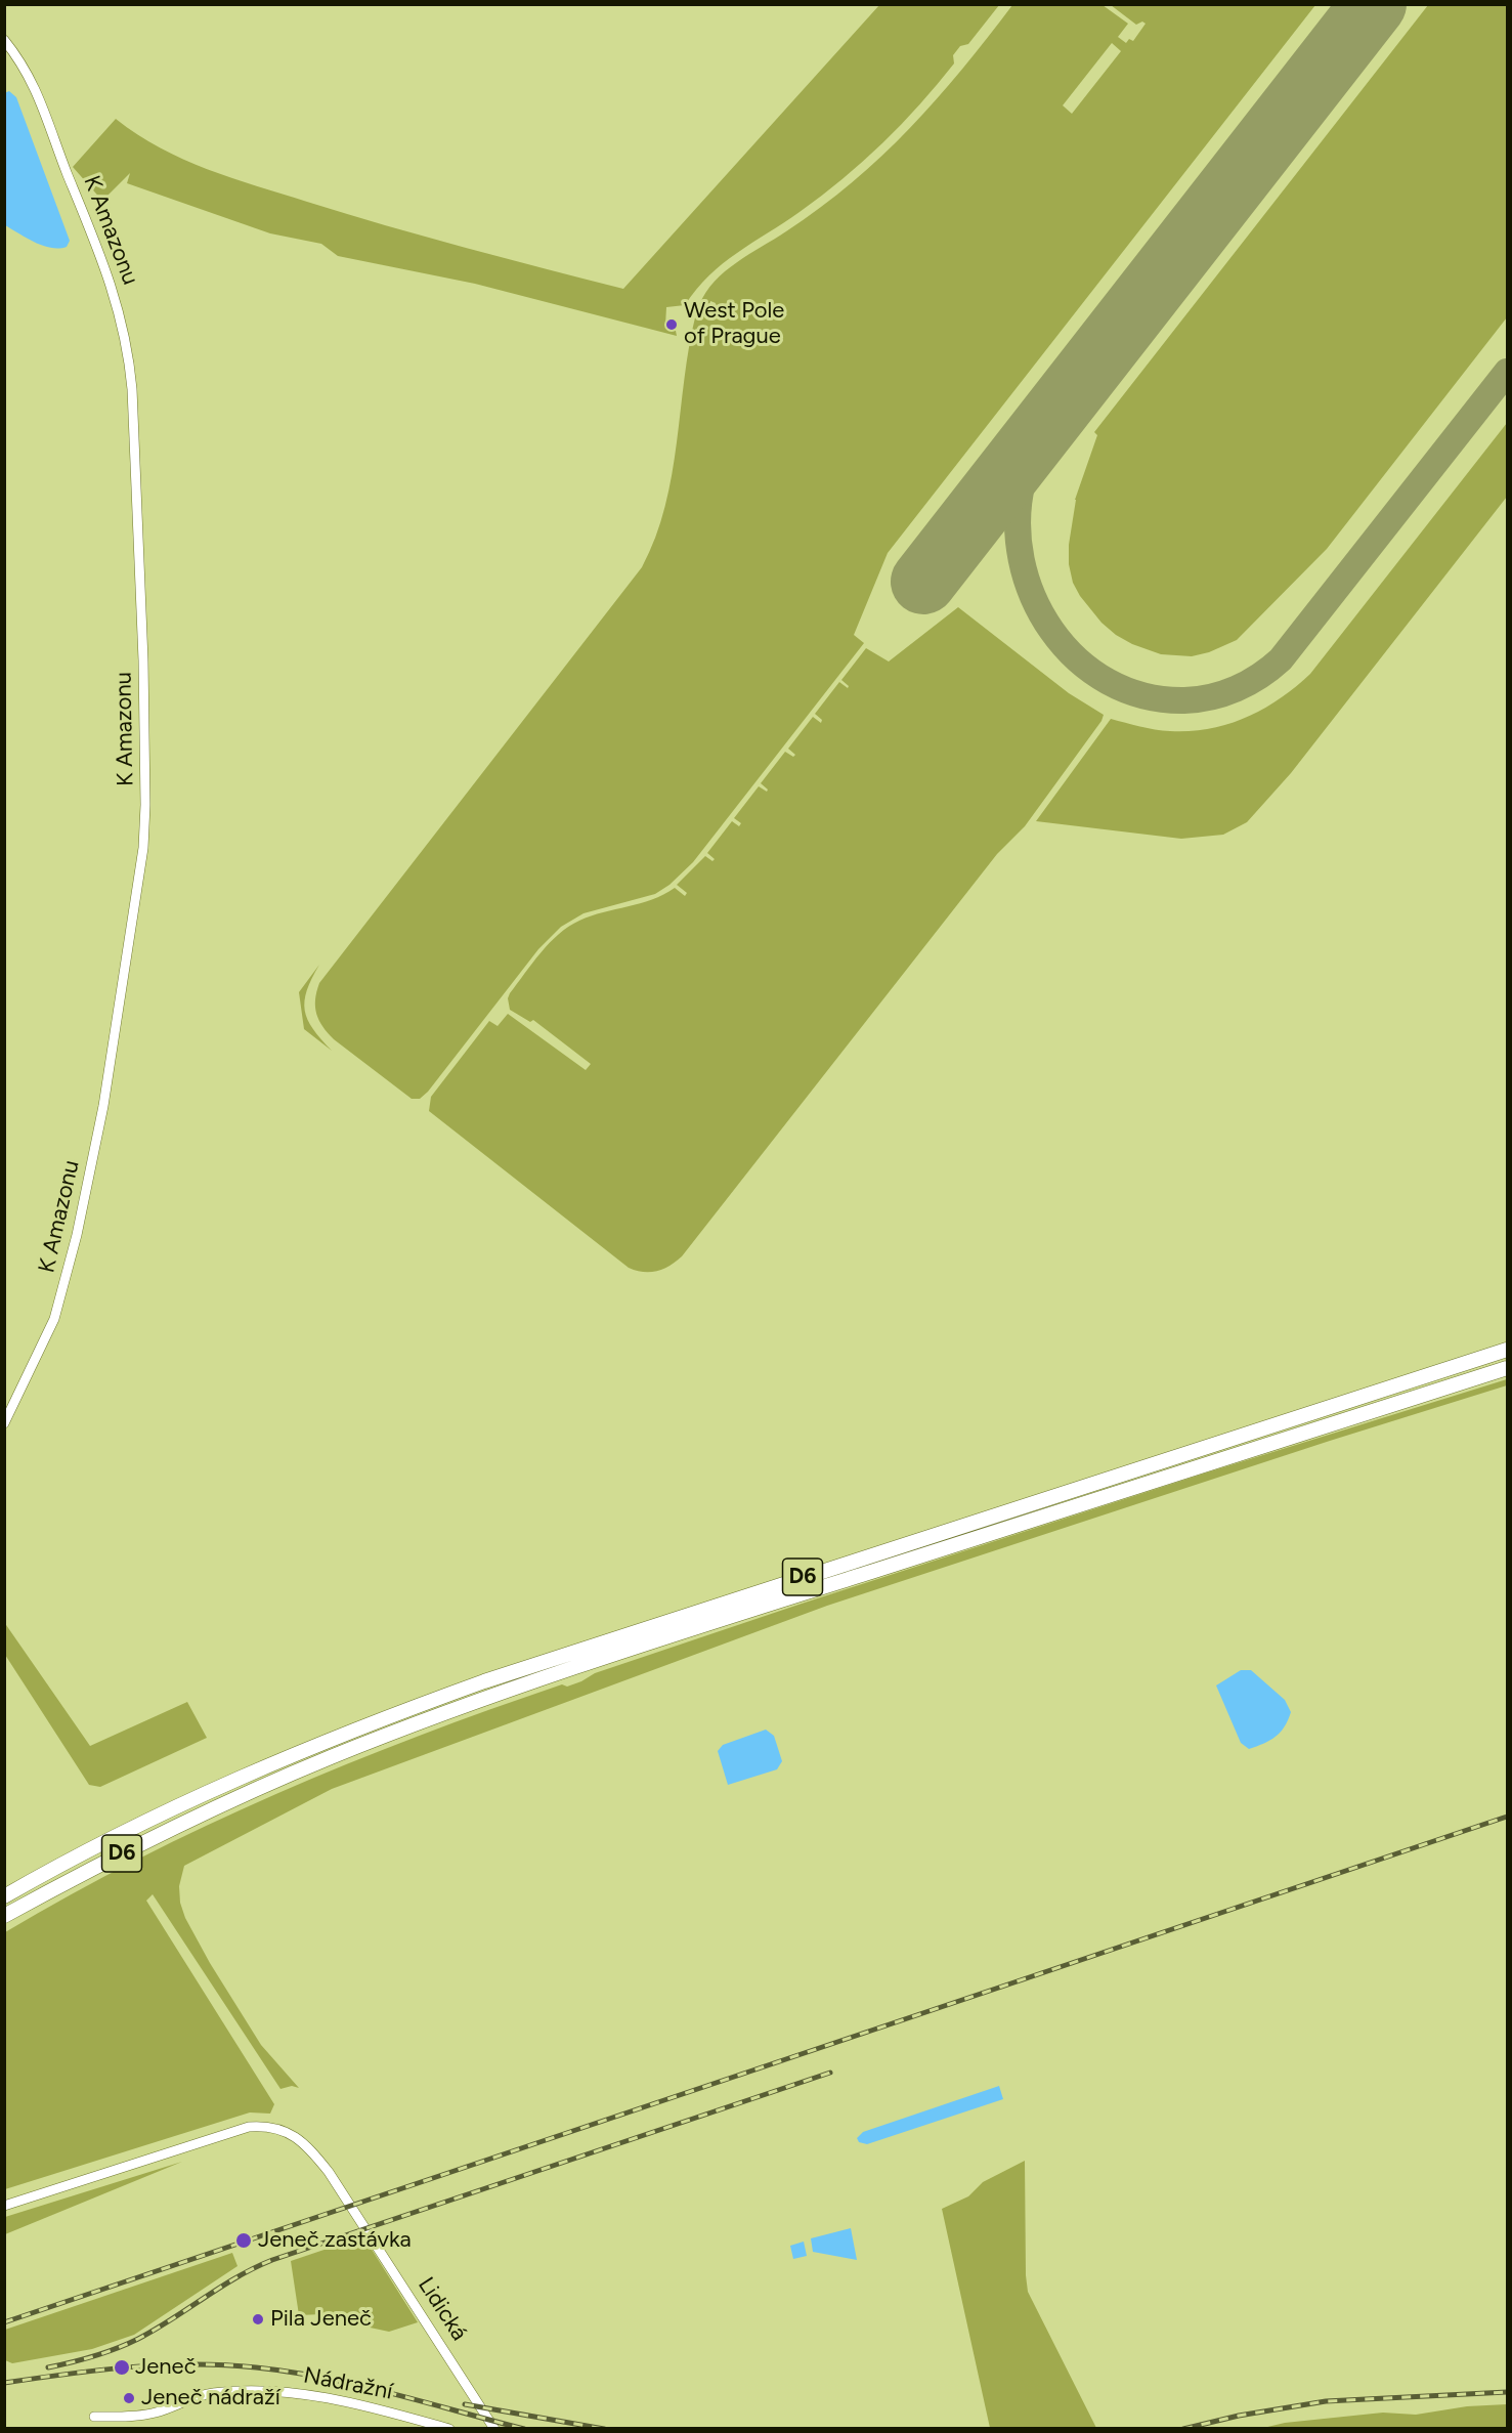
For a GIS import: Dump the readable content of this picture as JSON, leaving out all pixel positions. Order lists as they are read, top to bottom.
{
  "streets": {
    "highway": ["D6"],
    "street": ["K Amazonu", "Lidická", "Nádražní"]
  },
  "places": [
    "West Pole of Prague",
    "Jeneč zastávka",
    "Pila Jeneč",
    "Jeneč",
    "Jeneč nádraží"
  ]
}
